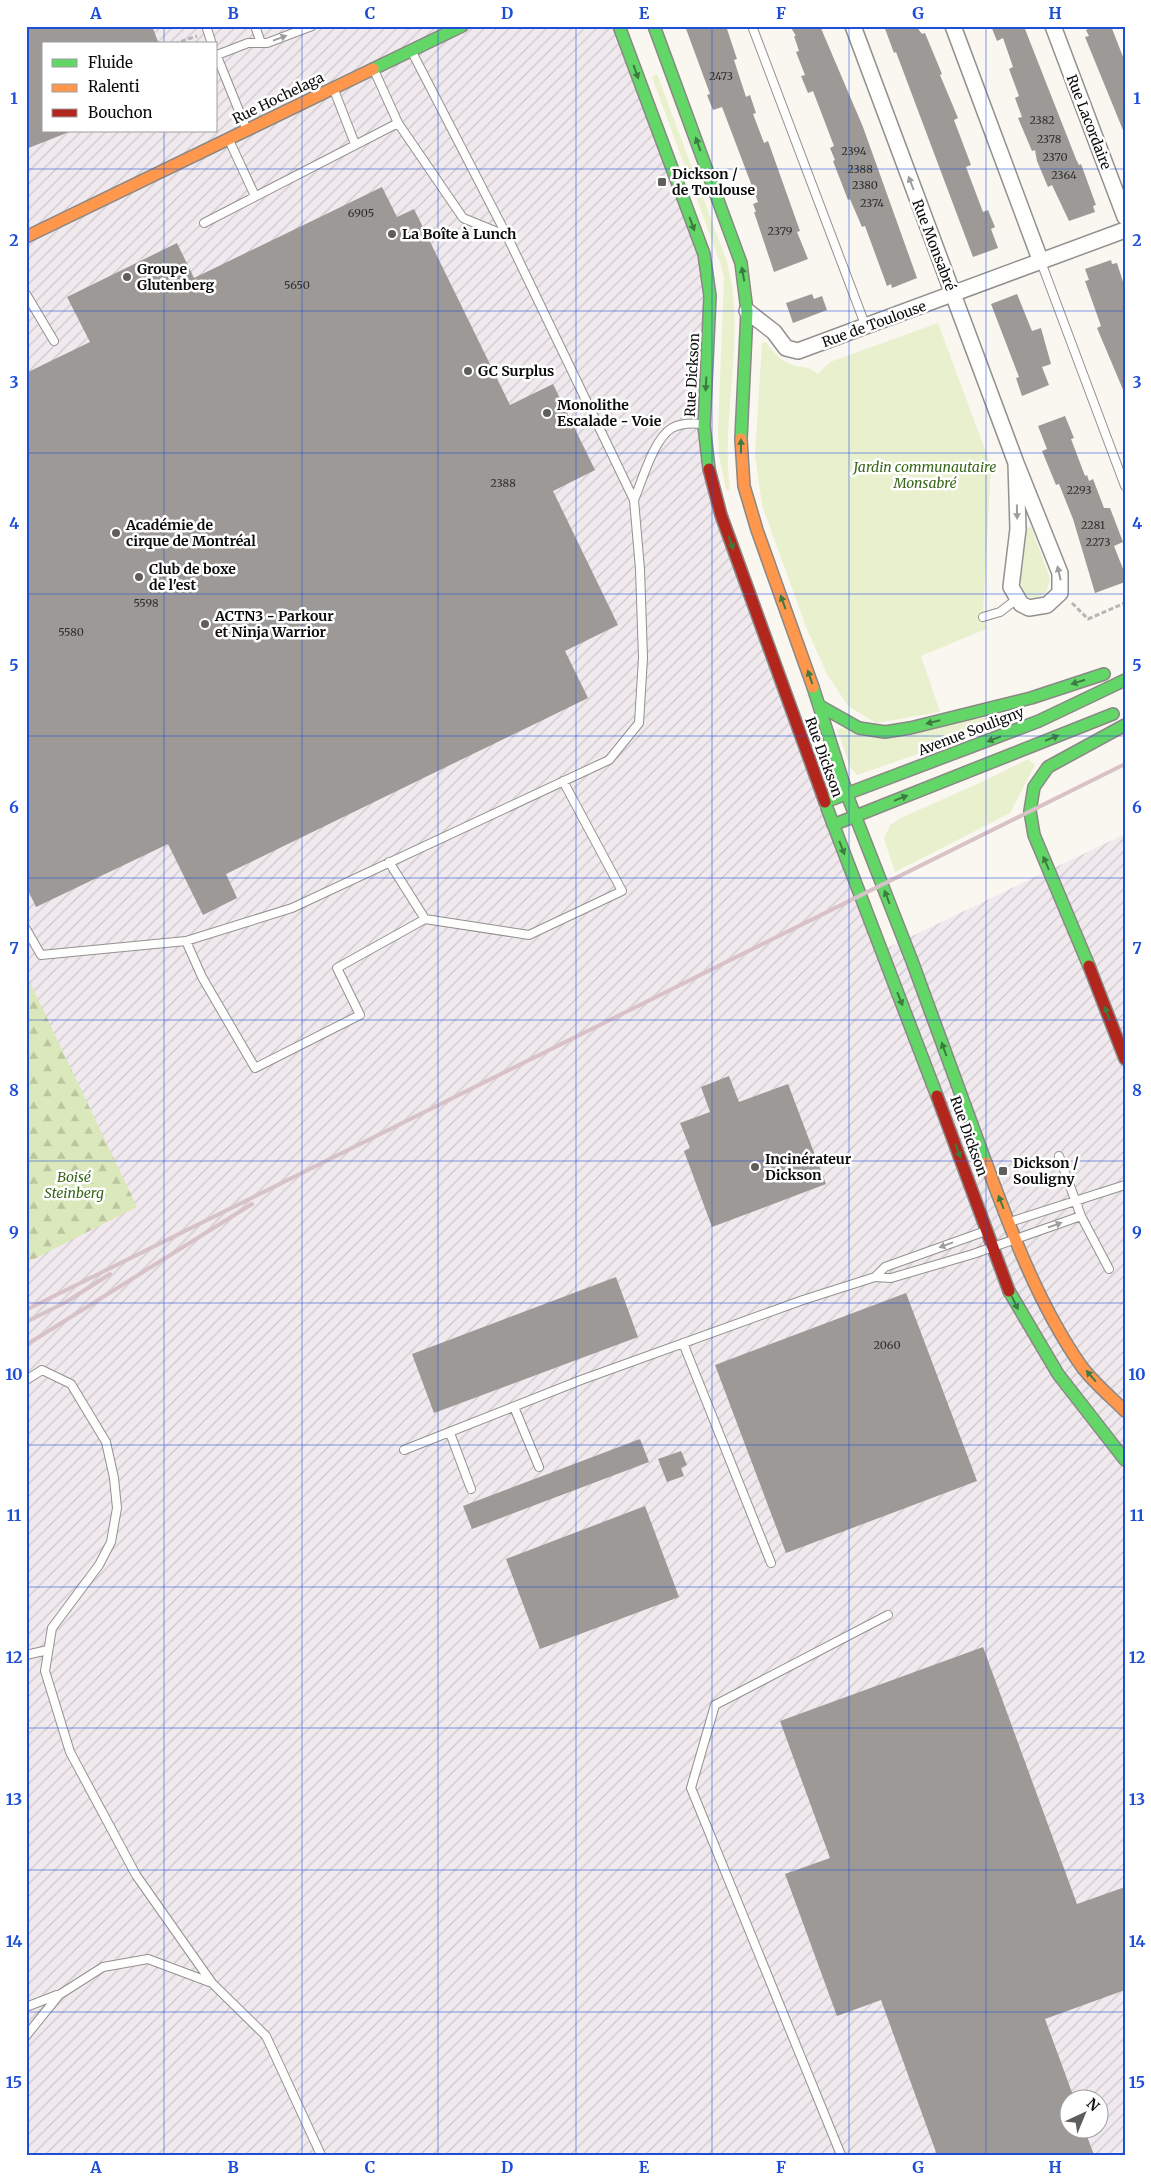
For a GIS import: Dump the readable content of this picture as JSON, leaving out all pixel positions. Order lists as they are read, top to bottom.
{
  "streets": {
    "main road": ["Rue Hochelaga", "Rue Dickson", "Avenue Souligny"],
    "street": ["Rue Lacordaire", "Rue Monsabré", "Rue de Toulouse"]
  },
  "crossings": [
    ["Rue Monsabré", "Rue de Toulouse"],
    ["Rue de Toulouse", "Rue Dickson"],
    ["Rue Dickson", "Avenue Souligny"]
  ],
  "parks": ["Jardin communautaire Monsabré", "Boisé Steinberg"],
  "places": {
    "transit": ["Dickson / de Toulouse", "Dickson / Souligny"],
    "other": [
      "La Boîte à Lunch",
      "Groupe Glutenberg",
      "GC Surplus",
      "Monolithe Escalade - Voie",
      "Académie de cirque de Montréal",
      "Club de boxe de l'est",
      "ACTN3 - Parkour et Ninja Warrior",
      "Incinérateur Dickson"
    ]
  },
  "house_numbers": [
    "2473",
    "2382",
    "2378",
    "2394",
    "2370",
    "2388",
    "2364",
    "2380",
    "2374",
    "6905",
    "2379",
    "5650",
    "2388",
    "2293",
    "2281",
    "2273",
    "5598",
    "5580",
    "2060"
  ],
  "legend": ["Fluide", "Ralenti", "Bouchon"],
  "north": "top right",
  "grid": {
    "columns": [
      "A",
      "B",
      "C",
      "D",
      "E",
      "F",
      "G",
      "H"
    ],
    "rows": [
      "1",
      "2",
      "3",
      "4",
      "5",
      "6",
      "7",
      "8",
      "9",
      "10",
      "11",
      "12",
      "13",
      "14",
      "15"
    ]
  }
}
